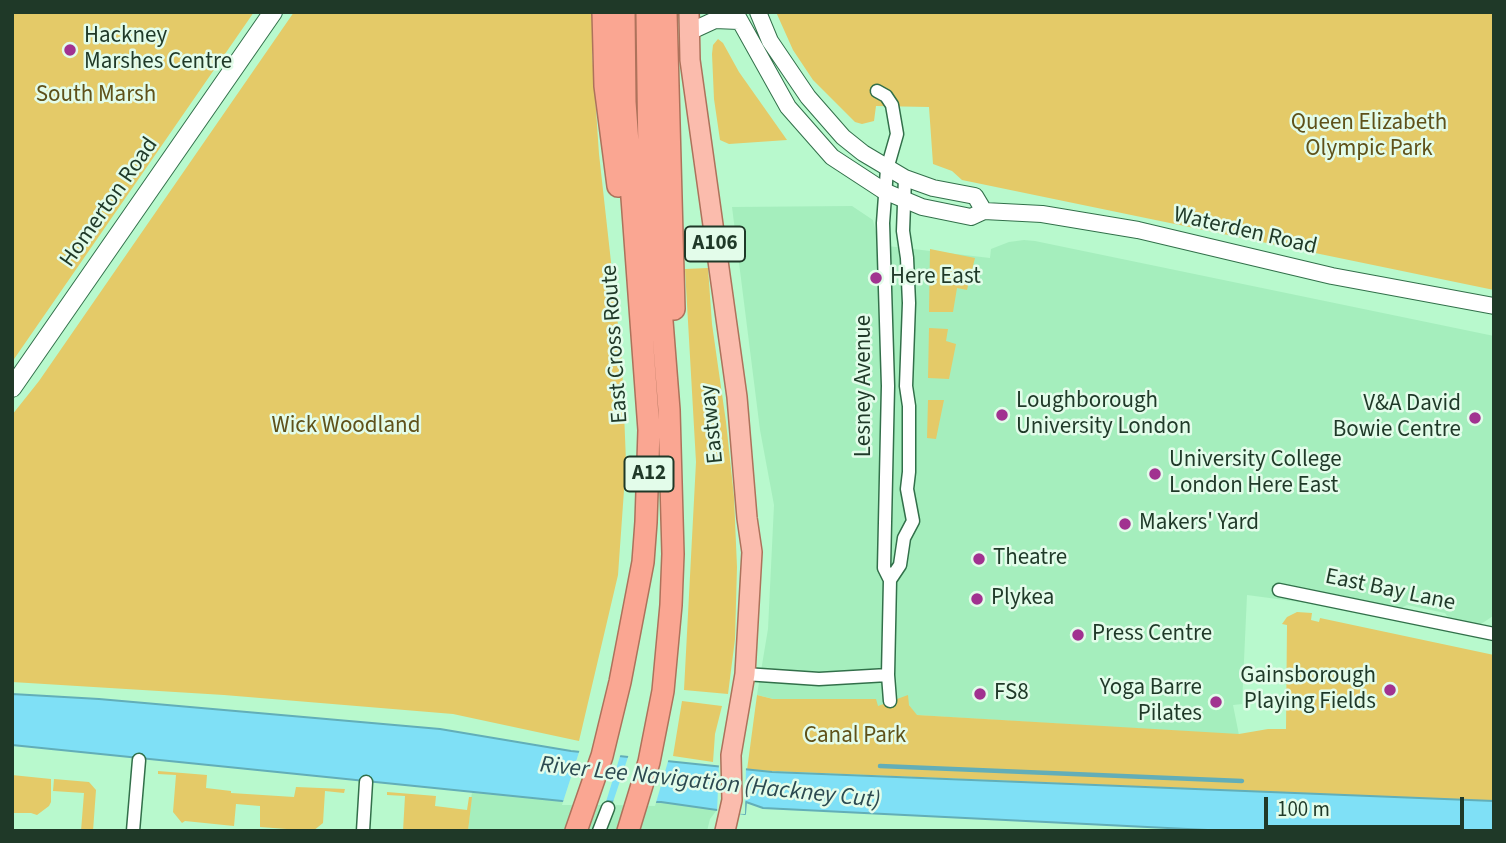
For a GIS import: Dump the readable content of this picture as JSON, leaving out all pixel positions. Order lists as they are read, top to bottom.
{
  "streets": {
    "highway": ["East Cross Route", "A12"],
    "main road": ["Homerton Road", "A106", "Eastway"],
    "street": ["Waterden Road", "Lesney Avenue", "East Bay Lane"]
  },
  "crossings": [
    ["Waterden Road", "Lesney Avenue"],
    ["East Cross Route", "A12"]
  ],
  "water": ["River Lee Navigation (Hackney Cut)"],
  "parks": [
    "South Marsh",
    "Queen Elizabeth Olympic Park",
    "Wick Woodland",
    "Canal Park"
  ],
  "places": [
    "Hackney Marshes Centre",
    "Here East",
    "Loughborough University London",
    "V&A David Bowie Centre",
    "University College London Here East",
    "Makers' Yard",
    "Theatre",
    "Plykea",
    "Press Centre",
    "Gainsborough Playing Fields",
    "FS8",
    "Yoga Barre Pilates"
  ],
  "scale_bar": "100 m"
}
